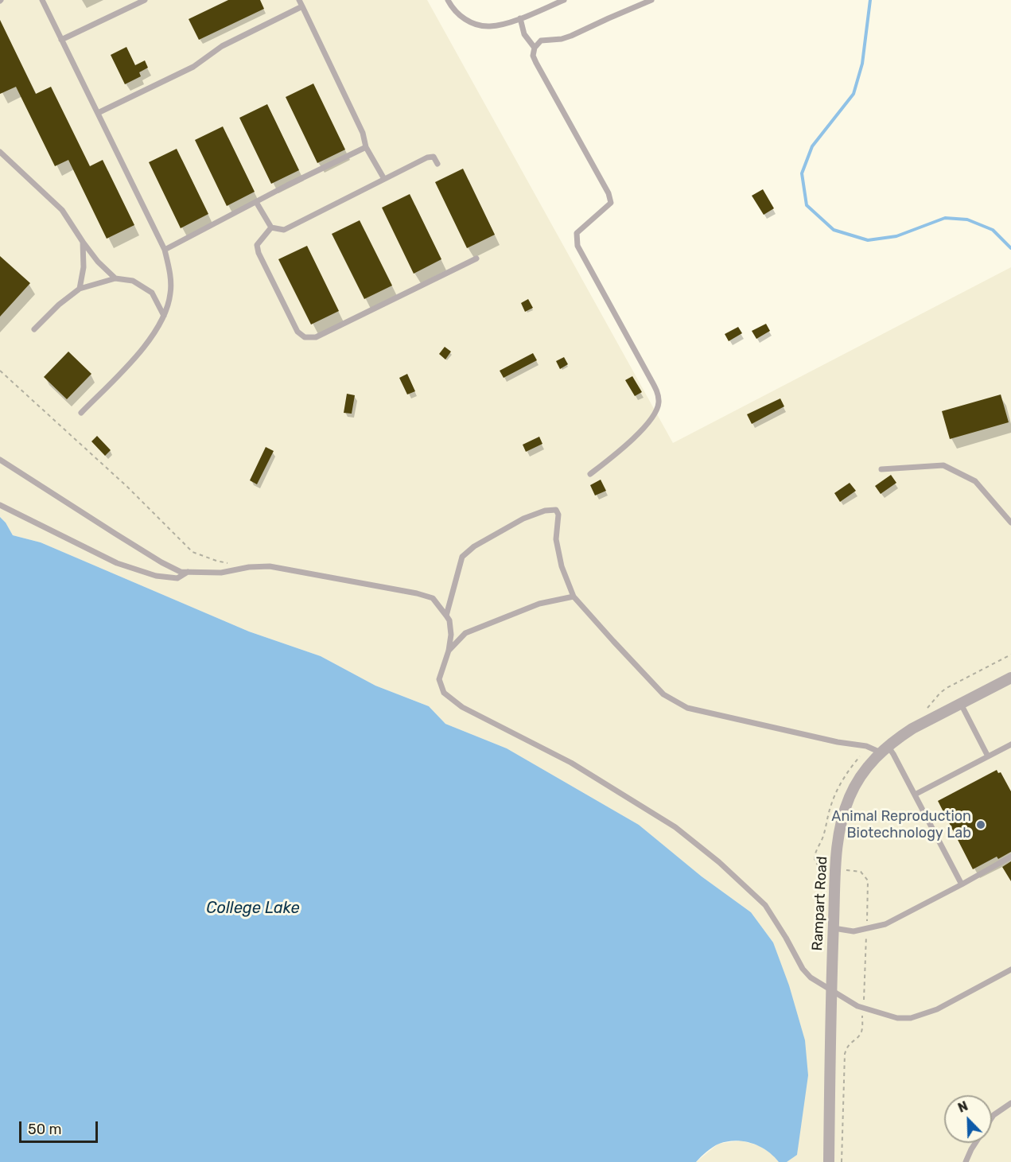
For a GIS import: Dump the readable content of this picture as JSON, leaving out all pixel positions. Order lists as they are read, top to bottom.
{
  "streets": {
    "street": ["Rampart Road"]
  },
  "water": ["College Lake"],
  "places": ["Animal Reproduction Biotechnology Lab"],
  "scale_bar": "50 m",
  "north": "top left"
}
